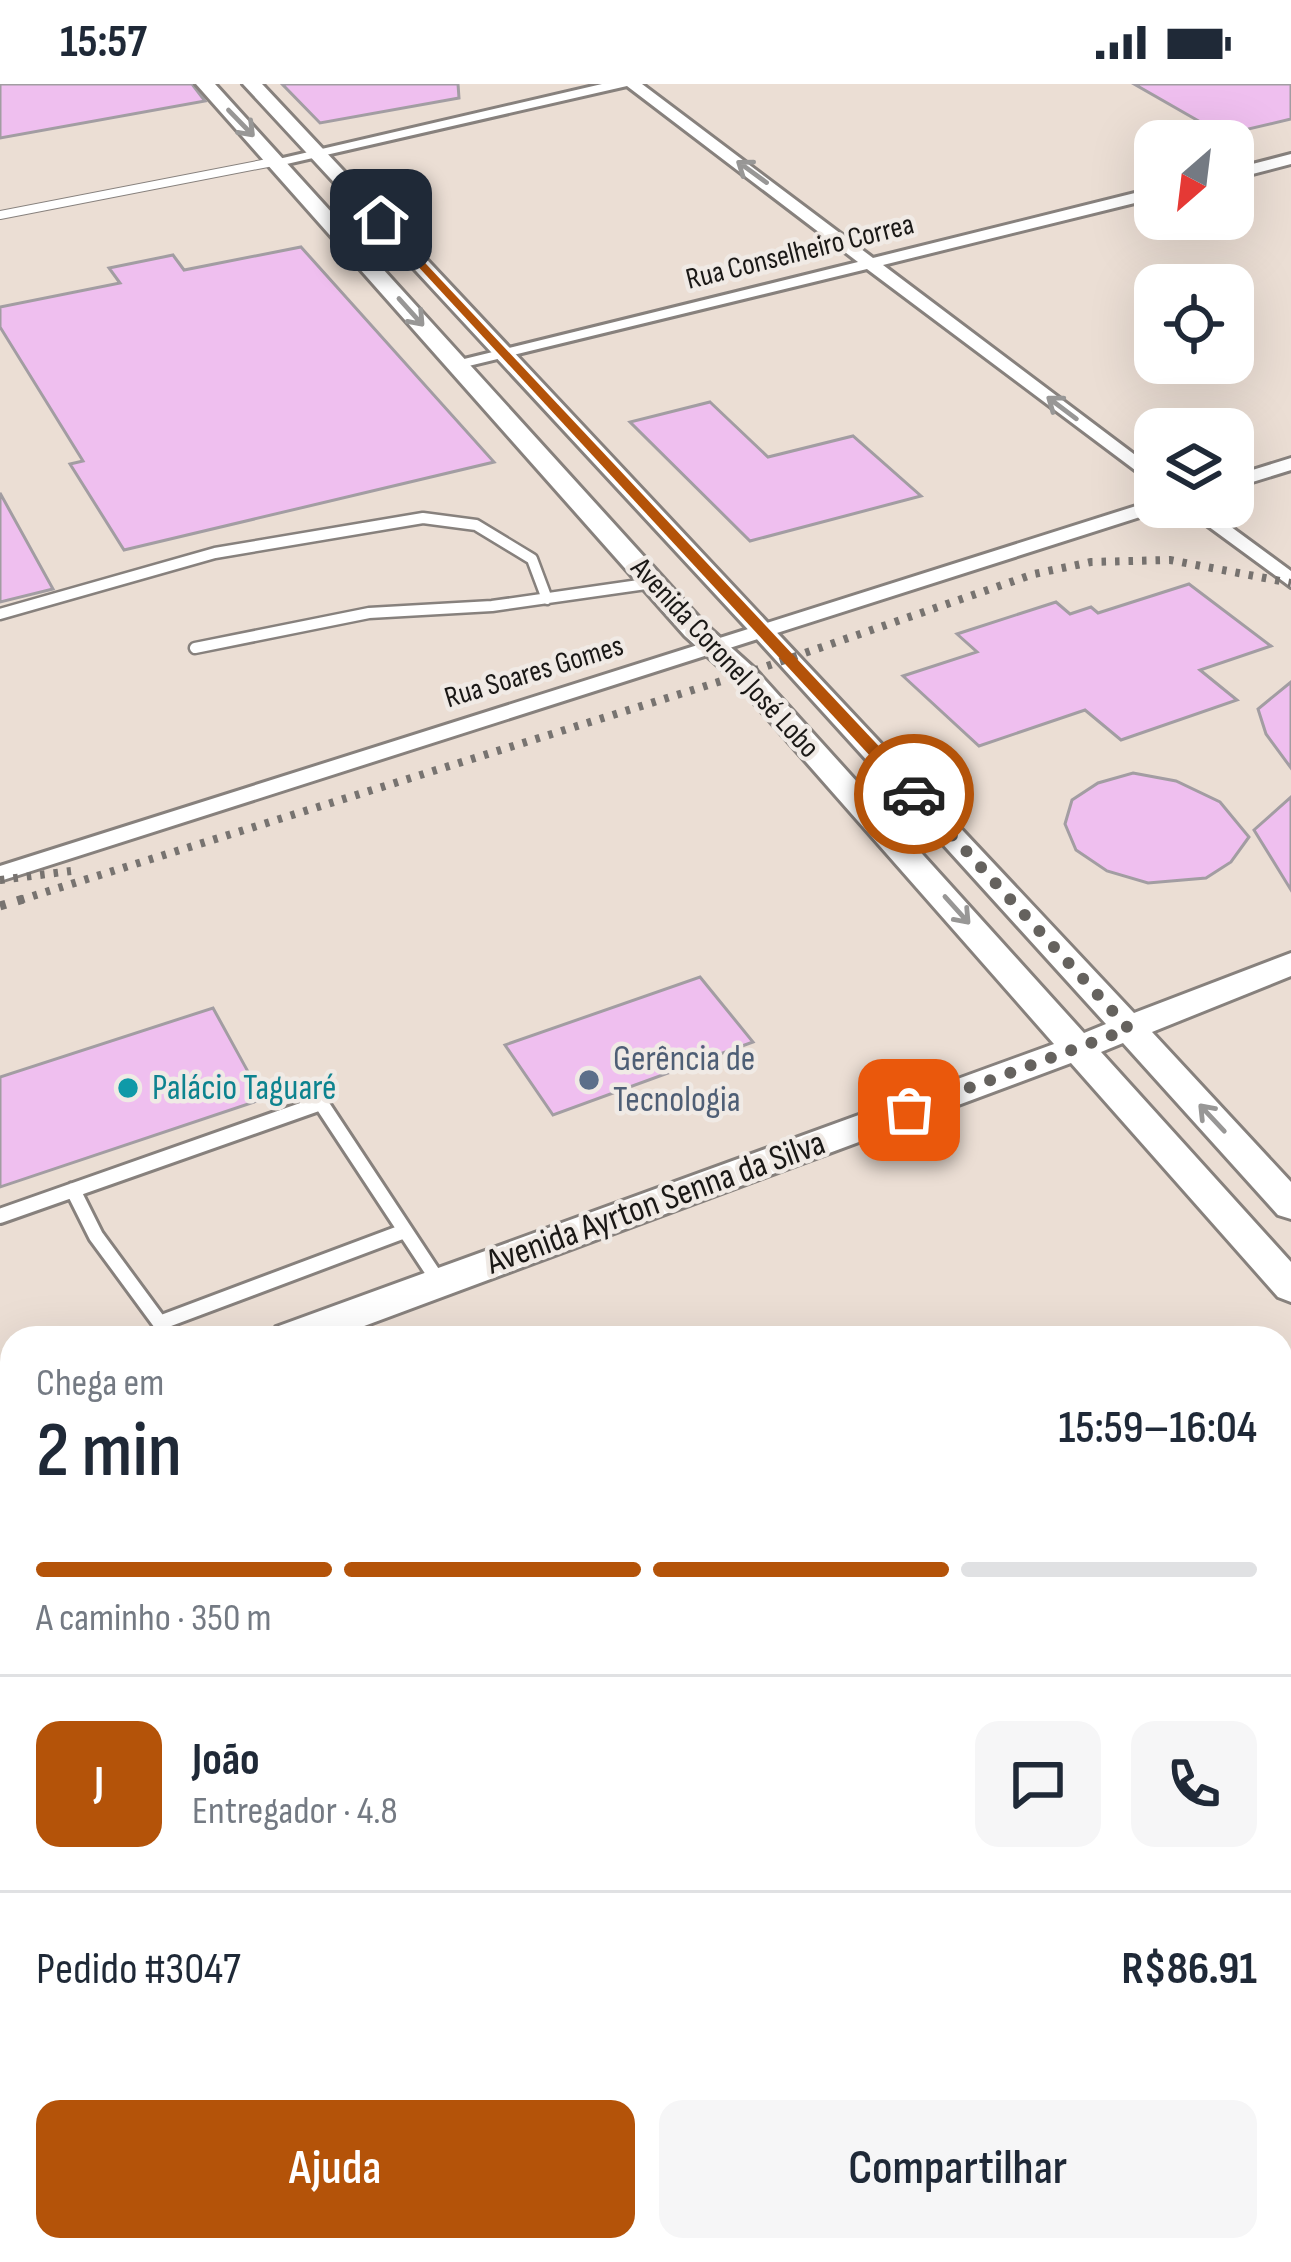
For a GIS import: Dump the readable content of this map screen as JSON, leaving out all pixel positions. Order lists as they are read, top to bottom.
{
  "streets": {
    "street": [
      "Rua Conselheiro Correa",
      "Avenida Coronel José Lobo",
      "Rua Soares Gomes",
      "Avenida Ayrton Senna da Silva"
    ]
  },
  "crossings": [
    ["Rua Conselheiro Correa", "Avenida Coronel José Lobo"],
    ["Avenida Coronel José Lobo", "Rua Soares Gomes"],
    ["Avenida Coronel José Lobo", "Avenida Ayrton Senna da Silva"]
  ],
  "places": ["Gerência de Tecnologia", "Palácio Taguaré"],
  "north": "bottom left",
  "page": {
    "status": "15:57",
    "heading": ["2 min", "Chega em", "15:59–16:04"],
    "panel": [
      "João",
      "Entregador · 4.8",
      "Pedido #3047",
      "R$86.91"
    ],
    "bar": "A caminho · 350 m",
    "round": "J",
    "buttons": ["Ajuda", "Compartilhar"]
  }
}
